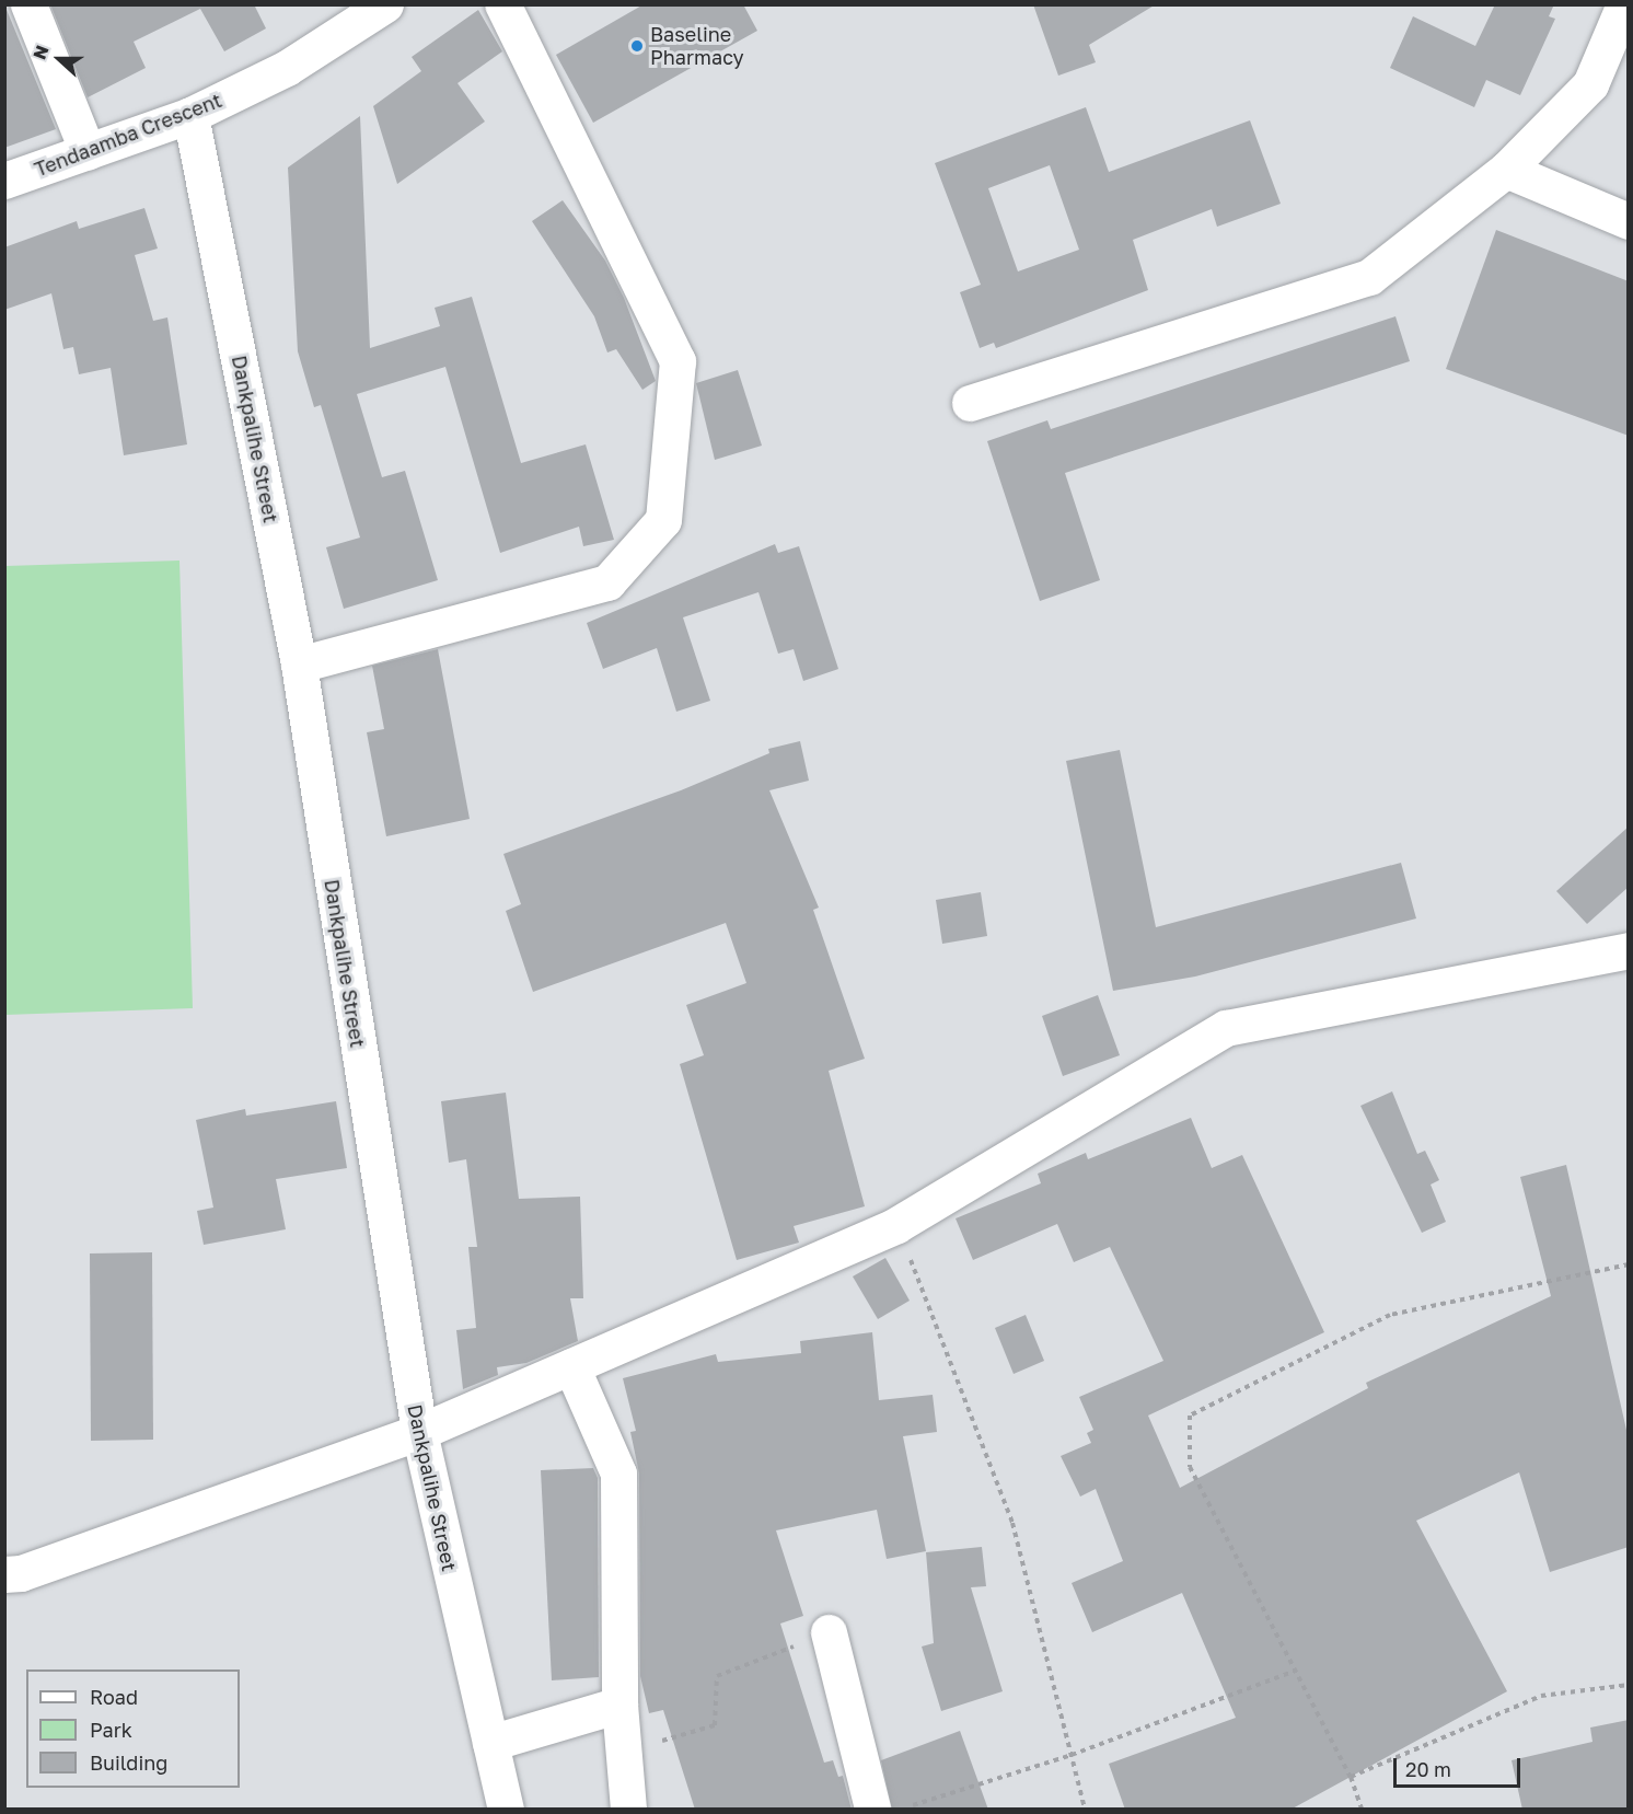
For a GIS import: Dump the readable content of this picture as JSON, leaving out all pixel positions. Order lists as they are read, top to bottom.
{
  "streets": {
    "street": ["Tendaamba Crescent", "Dankpalihe Street"]
  },
  "crossings": [
    ["Tendaamba Crescent", "Dankpalihe Street"]
  ],
  "places": ["Baseline Pharmacy"],
  "legend": ["Road", "Park", "Building"],
  "scale_bar": "20 m",
  "north": "left"
}
